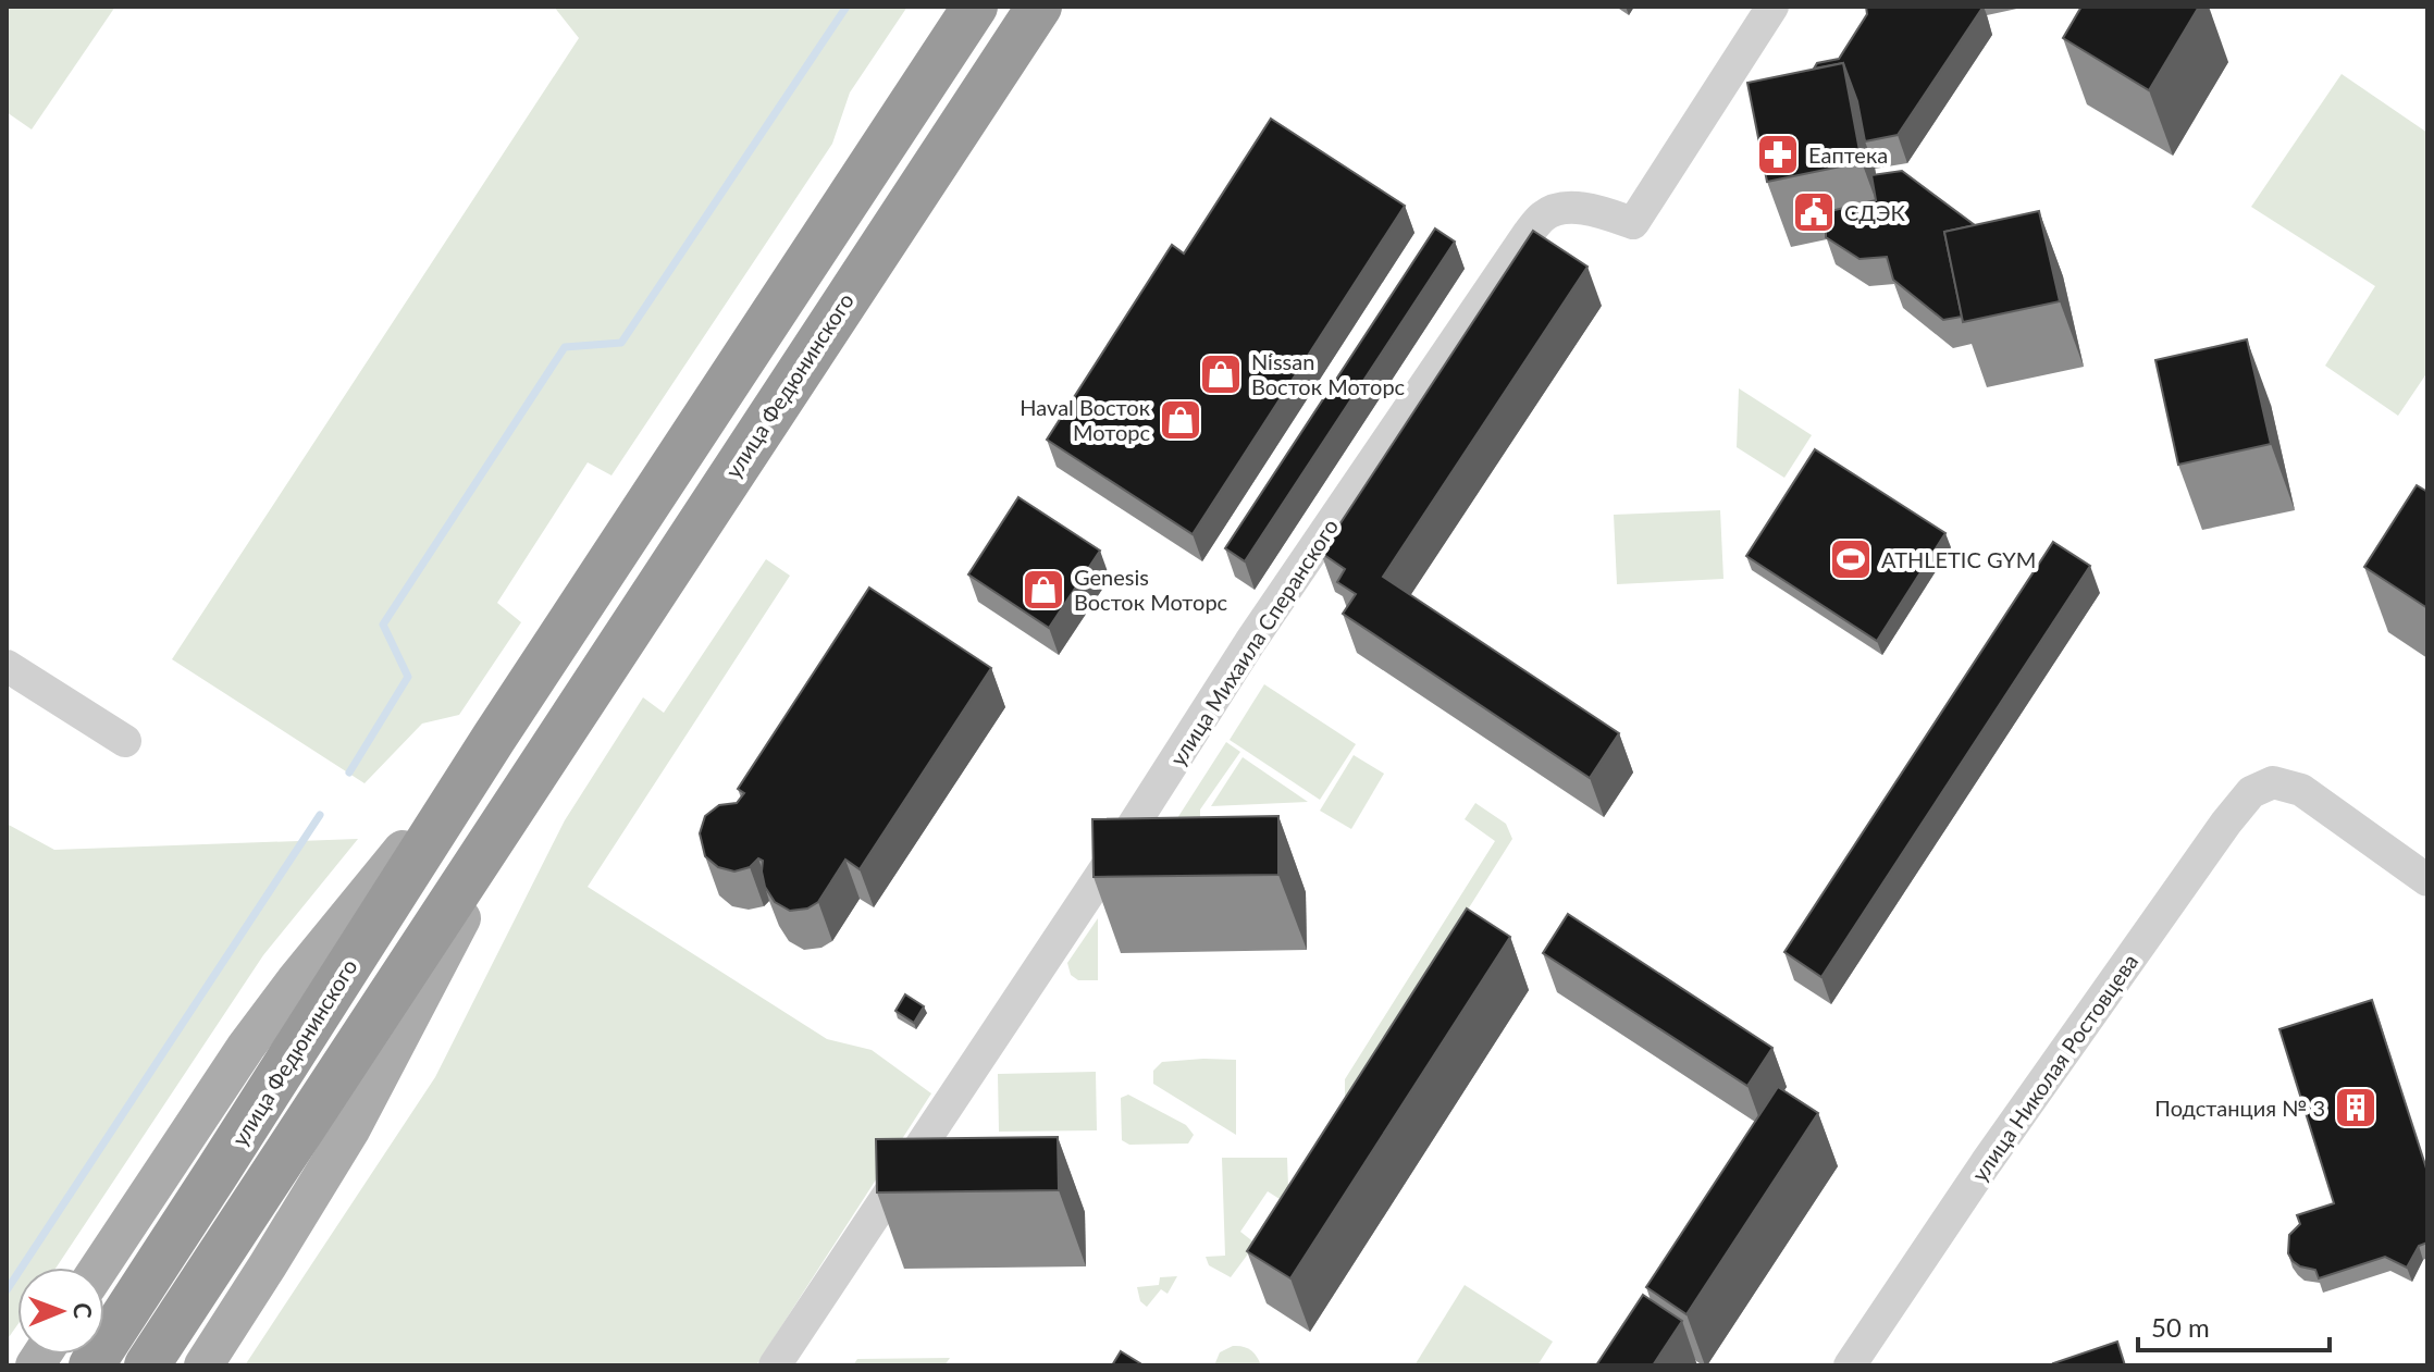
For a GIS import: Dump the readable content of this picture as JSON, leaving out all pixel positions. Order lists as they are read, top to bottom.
{
  "streets": {
    "highway": ["улица Федюнинского"],
    "street": ["улица Михаила Сперанского", "улица Николая Ростовцева"]
  },
  "places": {
    "pharmacy": ["Еаптека"],
    "public building": ["СДЭК"],
    "shop": ["Nissan Восток Моторс", "Haval Восток Моторс", "Genesis Восток Моторс"],
    "sports": ["ATHLETIC GYM"],
    "building": ["Подстанция № 3"]
  },
  "scale_bar": "50 m",
  "north": "right"
}
